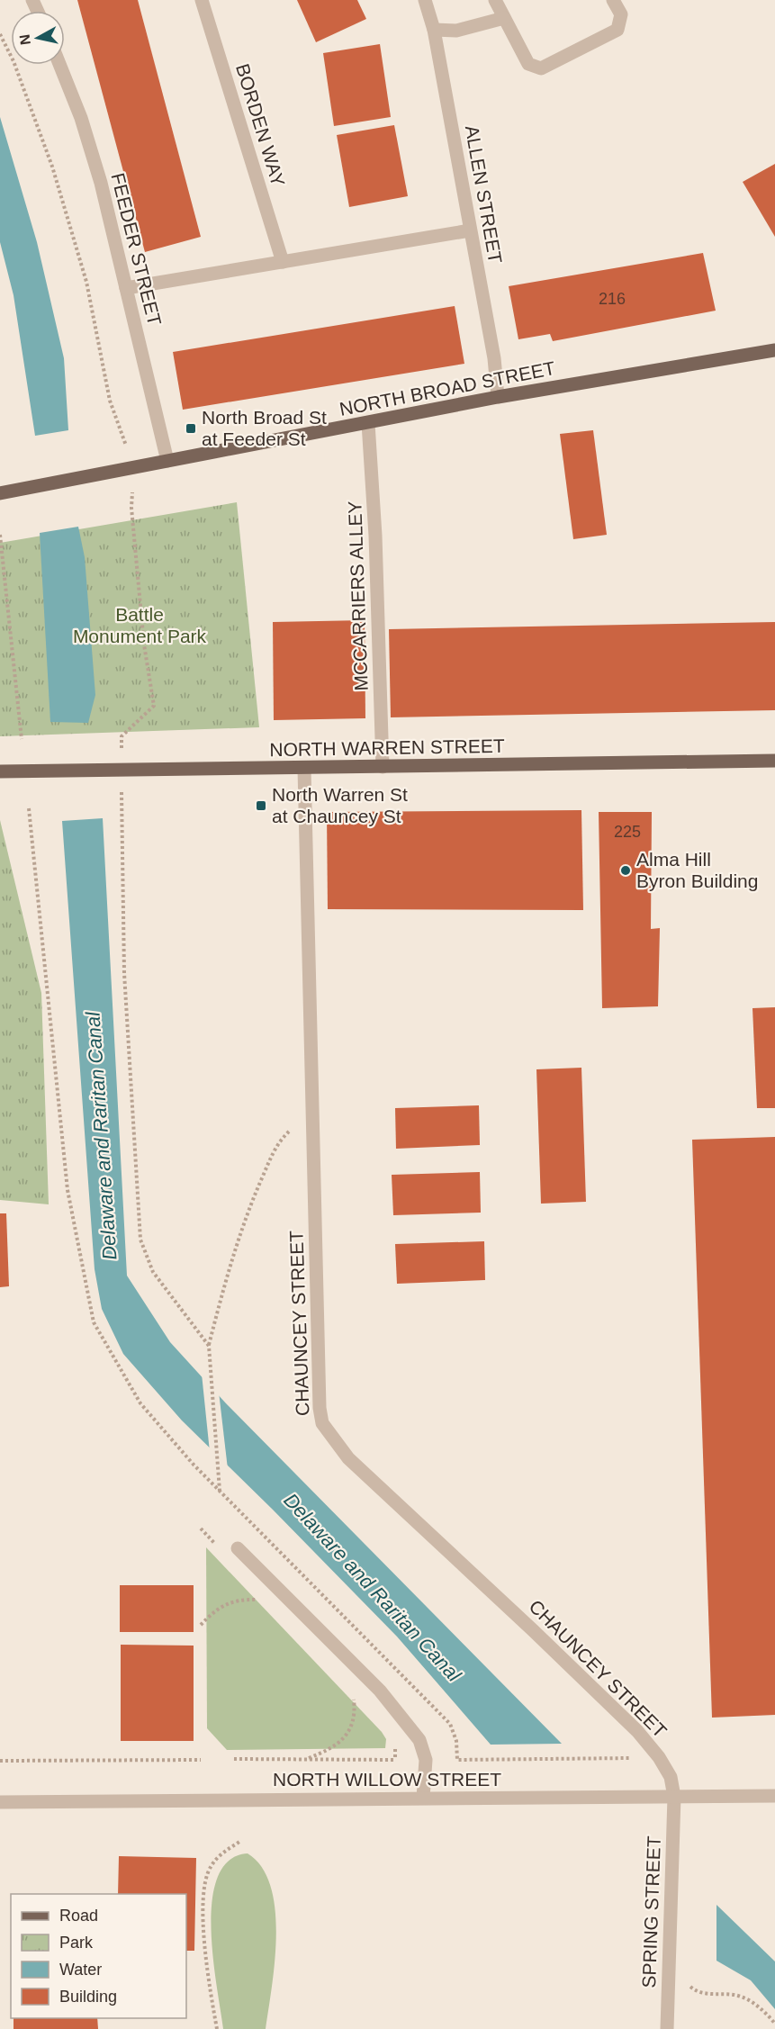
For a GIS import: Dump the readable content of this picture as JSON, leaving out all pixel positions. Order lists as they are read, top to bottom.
{
  "streets": {
    "main road": ["NORTH BROAD STREET", "NORTH WARREN STREET"],
    "street": [
      "BORDEN WAY",
      "ALLEN STREET",
      "FEEDER STREET",
      "MCCARRIERS ALLEY",
      "CHAUNCEY STREET",
      "NORTH WILLOW STREET",
      "SPRING STREET"
    ]
  },
  "crossings": [
    ["ALLEN STREET", "NORTH BROAD STREET"],
    ["FEEDER STREET", "NORTH BROAD STREET"],
    ["NORTH BROAD STREET", "MCCARRIERS ALLEY"],
    ["MCCARRIERS ALLEY", "NORTH WARREN STREET"],
    ["NORTH WARREN STREET", "CHAUNCEY STREET"],
    ["CHAUNCEY STREET", "NORTH WILLOW STREET"],
    ["CHAUNCEY STREET", "SPRING STREET"],
    ["NORTH WILLOW STREET", "SPRING STREET"]
  ],
  "water": ["Delaware and Raritan Canal"],
  "parks": ["Battle Monument Park"],
  "places": {
    "transit": ["North Broad St at Feeder St", "North Warren St at Chauncey St"],
    "other": ["Alma Hill Byron Building"]
  },
  "house_numbers": ["216", "225"],
  "legend": [
    "Road",
    "Park",
    "Water",
    "Building"
  ],
  "north": "left"
}
